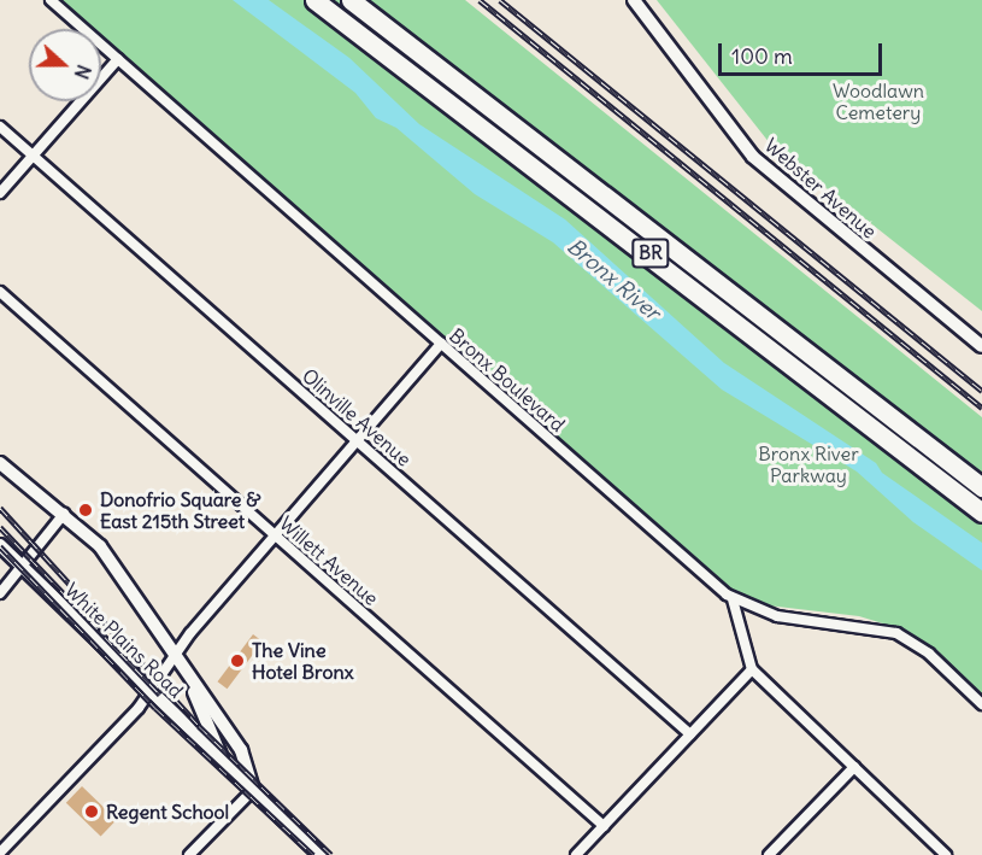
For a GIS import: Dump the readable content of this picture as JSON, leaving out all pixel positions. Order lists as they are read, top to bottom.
{
  "streets": {
    "highway": ["BR"],
    "main road": ["Webster Avenue", "White Plains Road"],
    "street": ["Bronx Boulevard", "Olinville Avenue", "Willett Avenue"]
  },
  "water": ["Bronx River"],
  "parks": ["Woodlawn Cemetery", "Bronx River Parkway"],
  "places": ["Donofrio Square & East 215th Street", "The Vine Hotel Bronx", "Regent School"],
  "scale_bar": "100 m",
  "north": "right"
}
